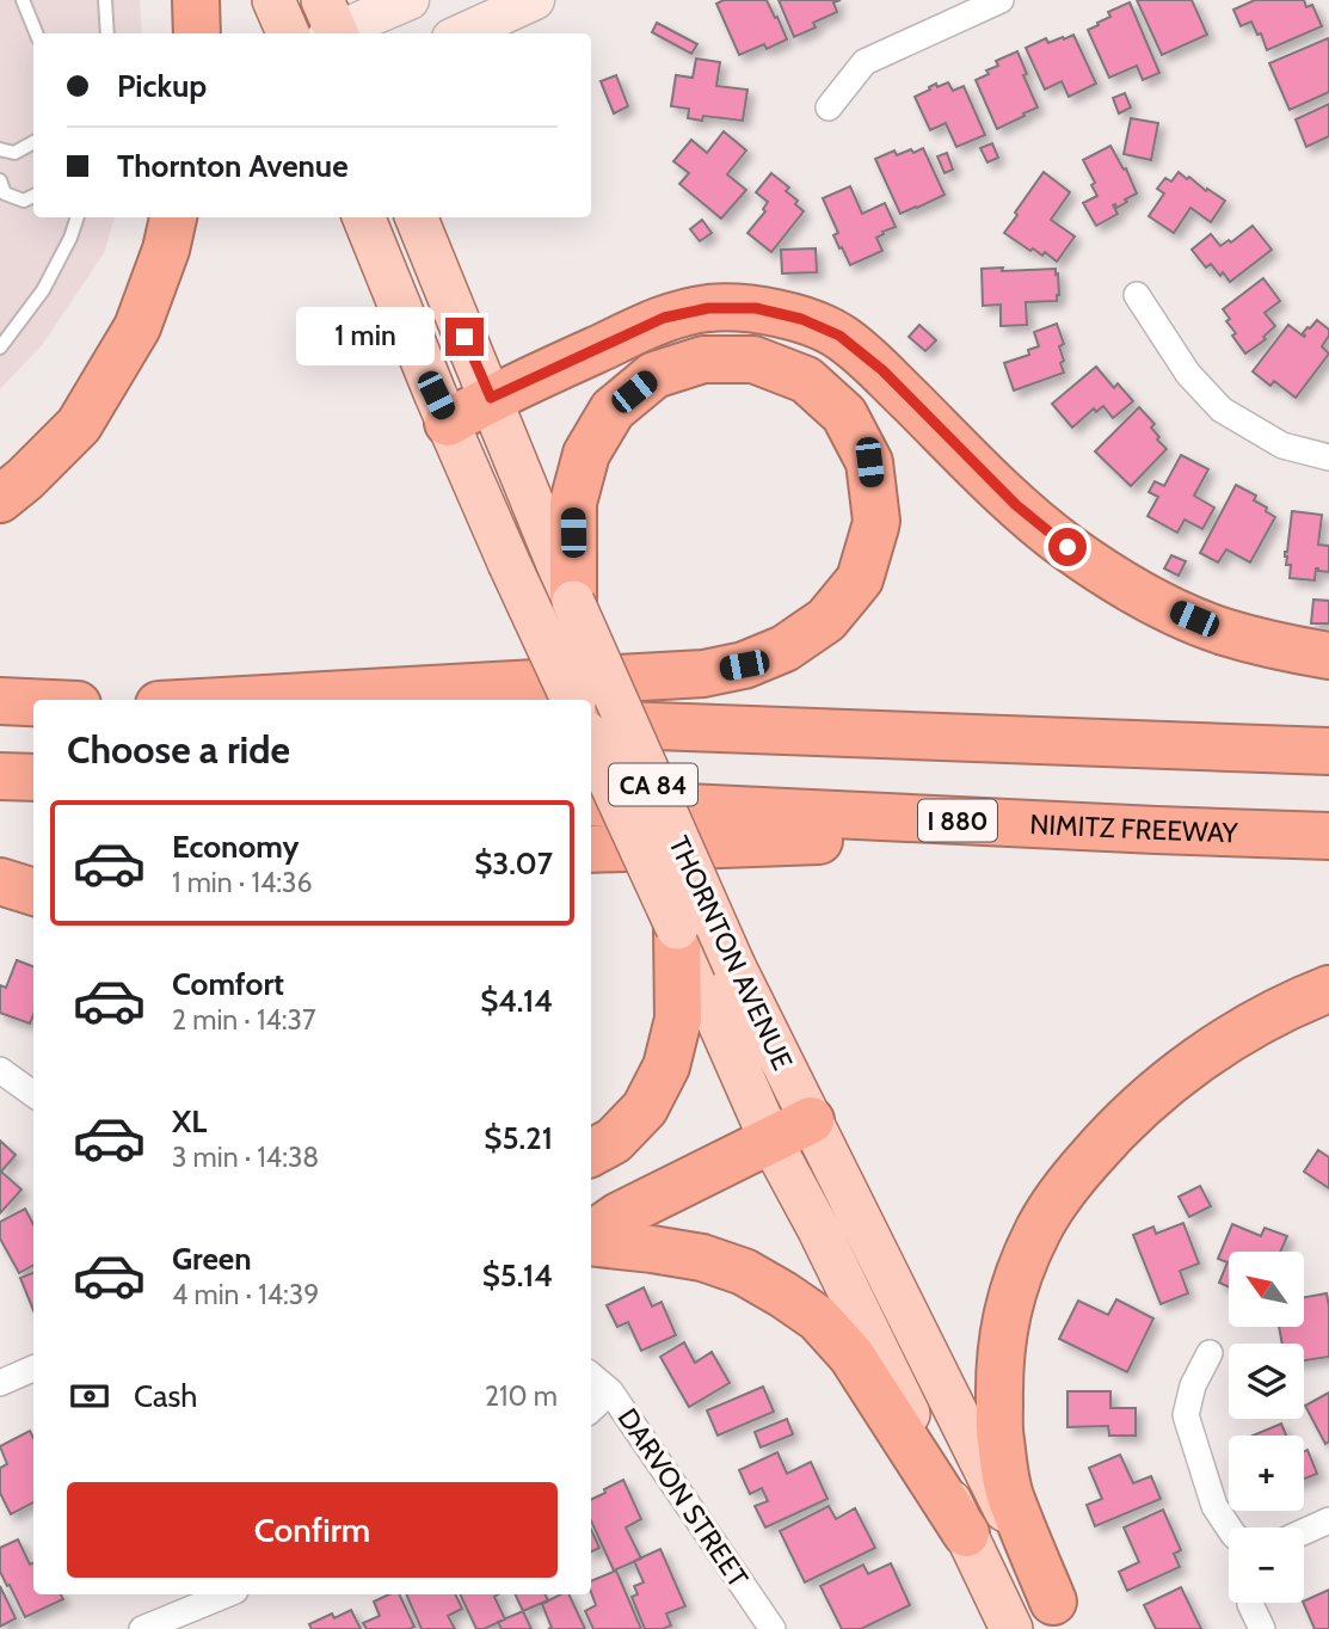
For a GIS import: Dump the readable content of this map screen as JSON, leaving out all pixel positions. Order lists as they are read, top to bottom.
{
  "streets": {
    "highway": ["I 880", "NIMITZ FREEWAY"],
    "main road": ["CA 84", "THORNTON AVENUE"],
    "street": ["DARVON STREET"]
  },
  "north": "top left",
  "page": {
    "banner": ["Pickup", "Thornton Avenue"],
    "bubble": "1 min",
    "heading": "Choose a ride",
    "list": [
      {
        "name": "Economy",
        "note": "1 min · 14:36",
        "value": "$3.07"
      },
      {
        "name": "Comfort",
        "note": "2 min · 14:37",
        "value": "$4.14"
      },
      {
        "name": "XL",
        "note": "3 min · 14:38",
        "value": "$5.21"
      },
      {
        "name": "Green",
        "note": "4 min · 14:39",
        "value": "$5.14"
      }
    ],
    "map_buttons": ["+", "−"],
    "pay": ["Cash", "210 m"],
    "buttons": "Confirm"
  }
}
